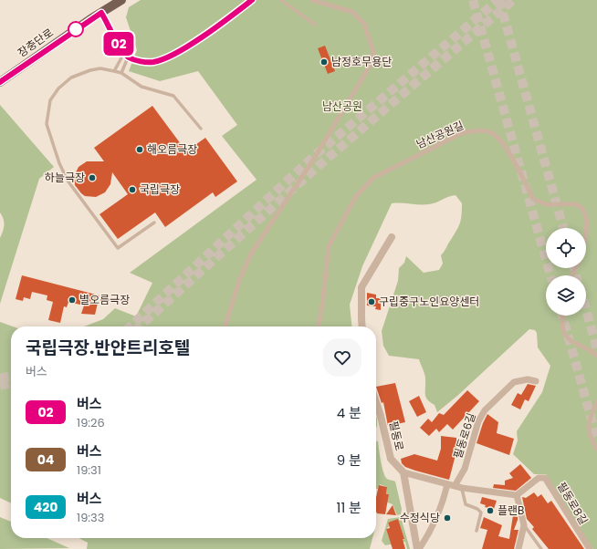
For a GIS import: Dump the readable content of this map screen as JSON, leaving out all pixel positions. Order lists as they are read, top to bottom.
{
  "streets": {
    "main road": ["장충단로"],
    "street": [
      "남산공원길",
      "필동로",
      "필동로6길",
      "필동로8길"
    ]
  },
  "parks": ["남산공원"],
  "places": [
    "남정호무용단",
    "해오름극장",
    "하늘극장",
    "국립극장",
    "별오름극장",
    "구립중구노인요양센터",
    "플랜B",
    "수정식당"
  ],
  "lines": ["bus line 02"],
  "page": {
    "on_map": "02",
    "heading": ["국립극장.반얀트리호텔", "버스"],
    "list": [
      {
        "mark": "02",
        "name": "버스",
        "note": "19:26",
        "value": "4 분"
      },
      {
        "mark": "04",
        "name": "버스",
        "note": "19:31",
        "value": "9 분"
      },
      {
        "mark": "420",
        "name": "버스",
        "note": "19:33",
        "value": "11 분"
      }
    ]
  }
}
